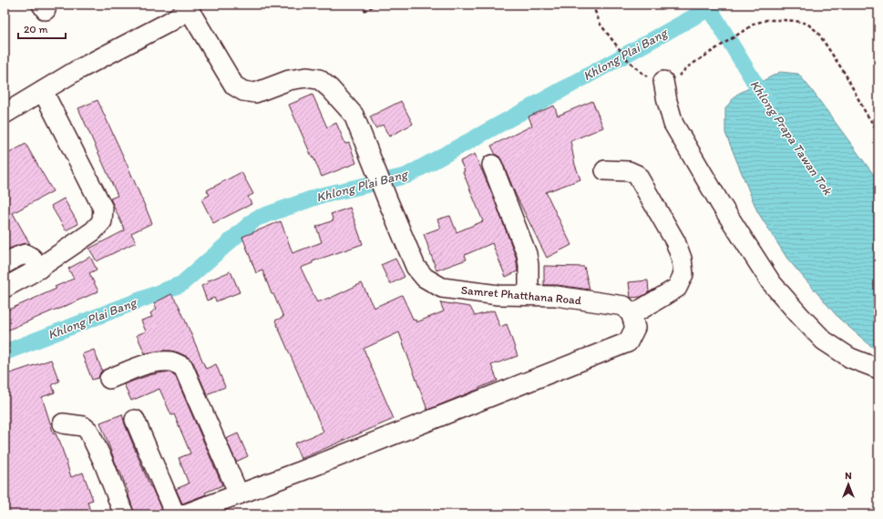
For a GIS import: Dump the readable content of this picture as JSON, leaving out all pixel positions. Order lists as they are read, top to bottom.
{
  "streets": {
    "street": ["Samret Phatthana Road"]
  },
  "water": ["Khlong Plai Bang", "Khlong Prapa Tawan Tok"],
  "scale_bar": "20 m",
  "north": "top"
}
